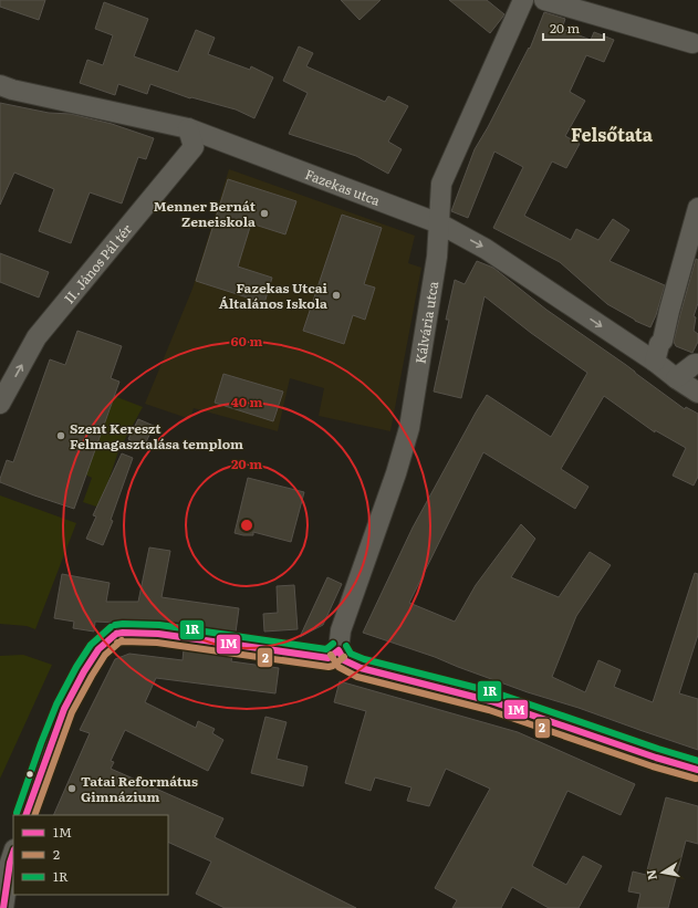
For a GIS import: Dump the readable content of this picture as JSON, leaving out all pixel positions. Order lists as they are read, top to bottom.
{
  "streets": {
    "street": ["Fazekas utca", "II. János Pál tér", "Kálvária utca"]
  },
  "crossings": [
    ["Fazekas utca", "II. János Pál tér"],
    ["Fazekas utca", "Kálvária utca"]
  ],
  "one_way": ["II. János Pál tér"],
  "districts": ["Felsőtata"],
  "places": [
    "Menner Bernát Zeneiskola",
    "Fazekas Utcai Általános Iskola",
    "Szent Kereszt Felmagasztalása templom",
    "Tatai Református Gimnázium"
  ],
  "lines": ["transit line 1R", "transit line 1M", "transit line 2"],
  "legend": ["1M", "2", "1R"],
  "scale_bar": "20 m",
  "north": "left",
  "rings": ["60 m", "40 m", "20 m"]
}
